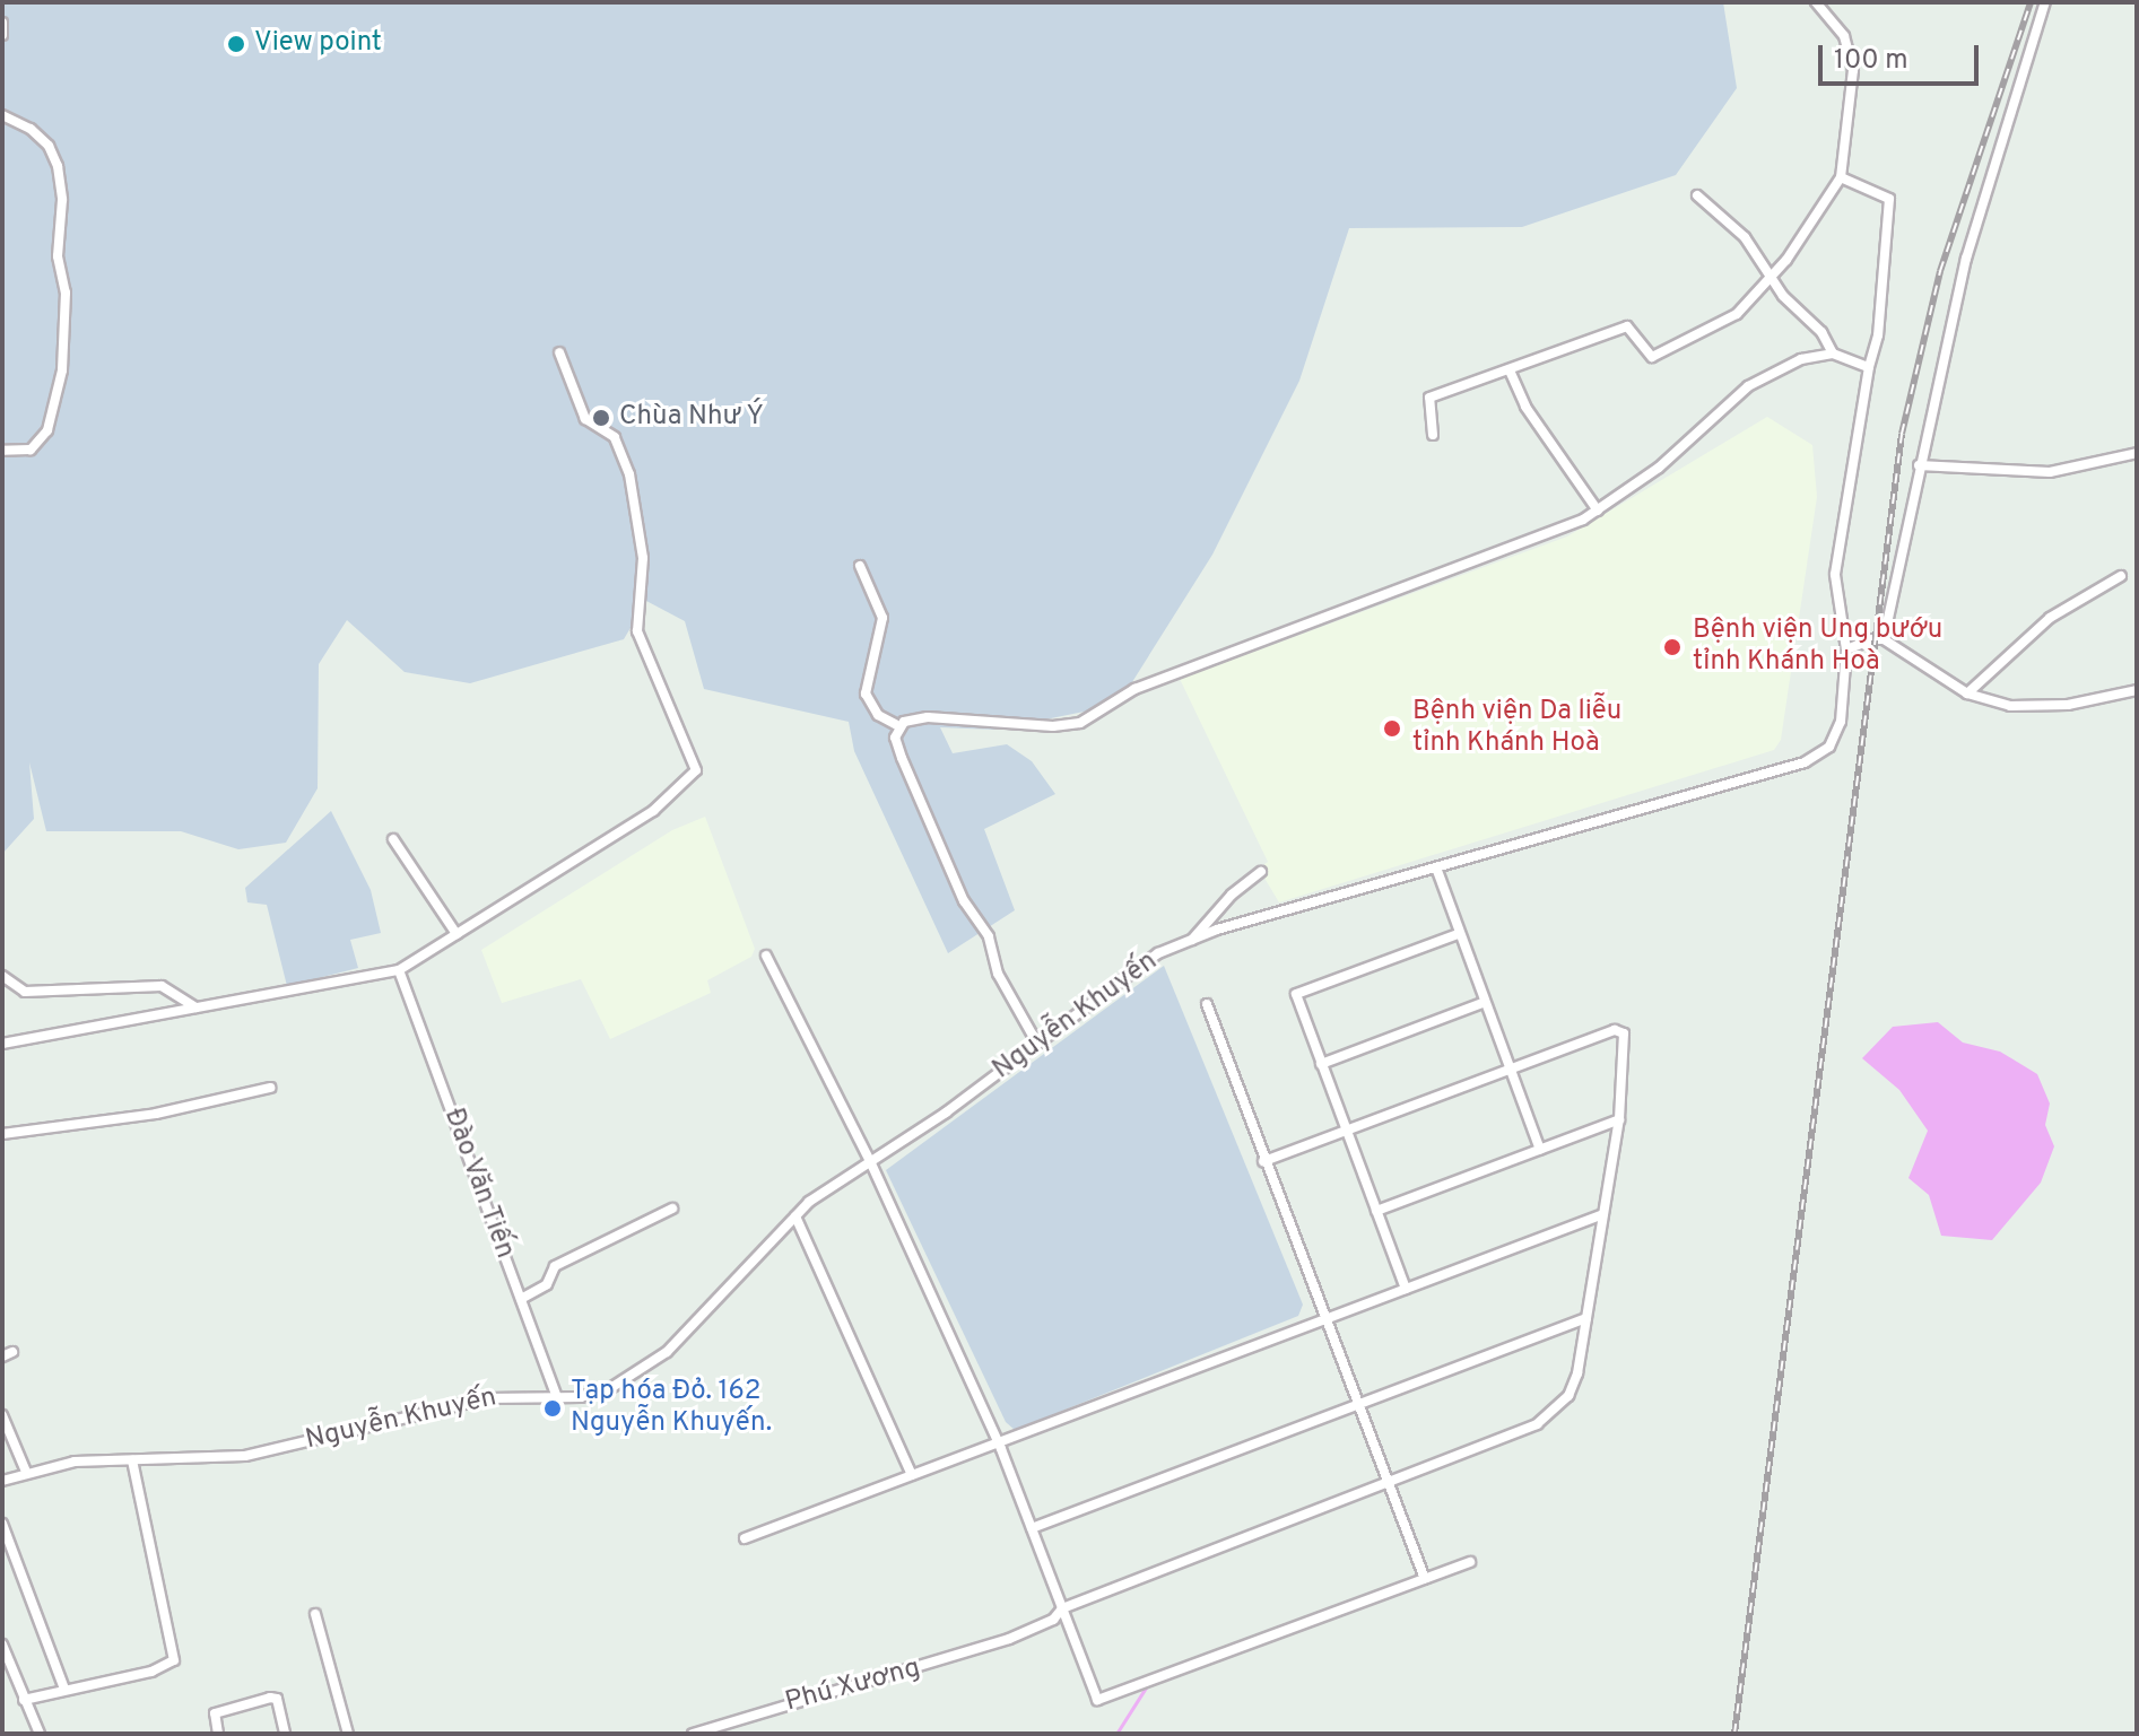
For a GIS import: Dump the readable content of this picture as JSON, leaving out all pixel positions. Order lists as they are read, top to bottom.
{
  "streets": {
    "street": ["Nguyễn Khuyến", "Đào Văn Tiến", "Phú Xương"]
  },
  "crossings": [
    ["Nguyễn Khuyến", "Đào Văn Tiến"]
  ],
  "places": [
    "View point",
    "Chùa Như Ý",
    "Bệnh viện Ung bướu tỉnh Khánh Hoà",
    "Bệnh viện Da liễu tỉnh Khánh Hoà",
    "Tạp hóa Đỏ. 162 Nguyễn Khuyến."
  ],
  "scale_bar": "100 m"
}
